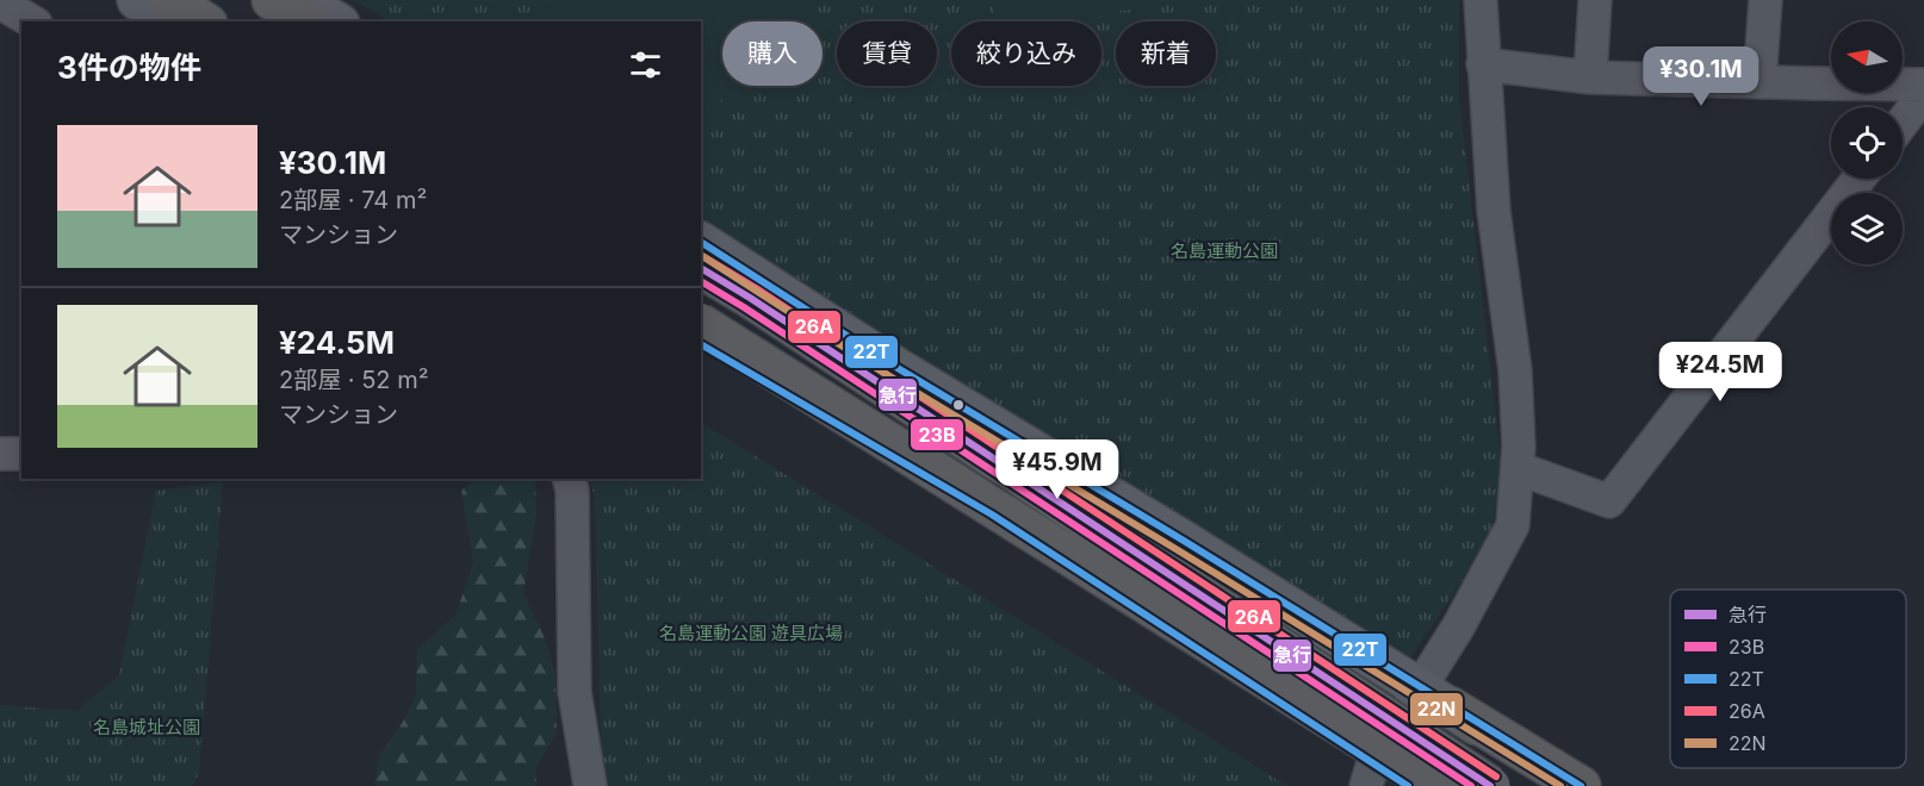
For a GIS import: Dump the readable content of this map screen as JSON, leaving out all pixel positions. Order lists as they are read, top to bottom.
{
  "parks": ["名島運動公園", "名島運動公園 遊具広場", "名島城址公園"],
  "lines": [
    "transit line 22T",
    "transit line 22N",
    "transit line 26A",
    "transit line 急行",
    "transit line 23B"
  ],
  "legend": [
    "急行",
    "23B",
    "22T",
    "26A",
    "22N"
  ],
  "north": "left",
  "page": {
    "chip": [
      "購入",
      "賃貸",
      "絞り込み",
      "新着"
    ],
    "heading": "3件の物件",
    "price": ["¥30.1M", "¥24.5M", "¥45.9M"],
    "list": [
      {
        "name": "¥30.1M",
        "note": "2部屋 · 74 m² · マンション"
      },
      {
        "name": "¥24.5M",
        "note": "2部屋 · 52 m² · マンション"
      }
    ]
  }
}
